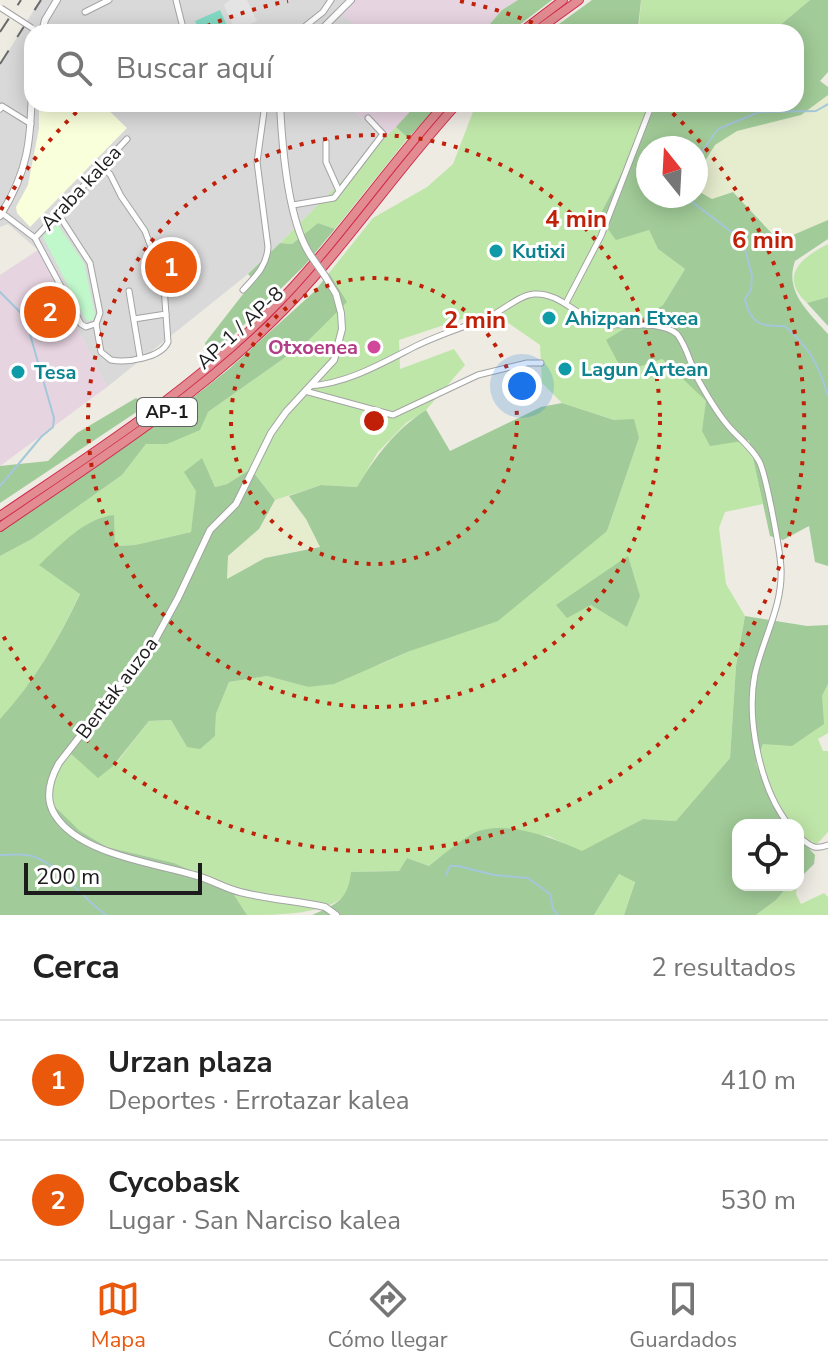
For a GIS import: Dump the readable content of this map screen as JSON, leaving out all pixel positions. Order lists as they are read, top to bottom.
{
  "streets": {
    "highway": ["AP-1 / AP-8", "AP-1"],
    "street": ["Araba kalea", "Bentak auzoa"]
  },
  "places": [
    "Kutixi",
    "Ahizpan Etxea",
    "Otxoenea",
    "Lagun Artean",
    "Tesa"
  ],
  "scale_bar": "200 m",
  "north": "top",
  "page": {
    "search": "Buscar aquí",
    "pins": ["1", "2"],
    "scale": "200 m",
    "heading": ["Cerca", "2 resultados"],
    "list": [
      {
        "mark": "1",
        "name": "Urzan plaza",
        "note": "Deportes · Errotazar kalea",
        "value": "410 m"
      },
      {
        "mark": "2",
        "name": "Cycobask",
        "note": "Lugar · San Narciso kalea",
        "value": "530 m"
      }
    ],
    "nav": ["Mapa", "Cómo llegar", "Guardados"]
  },
  "rings": ["4 min", "6 min", "2 min"]
}
